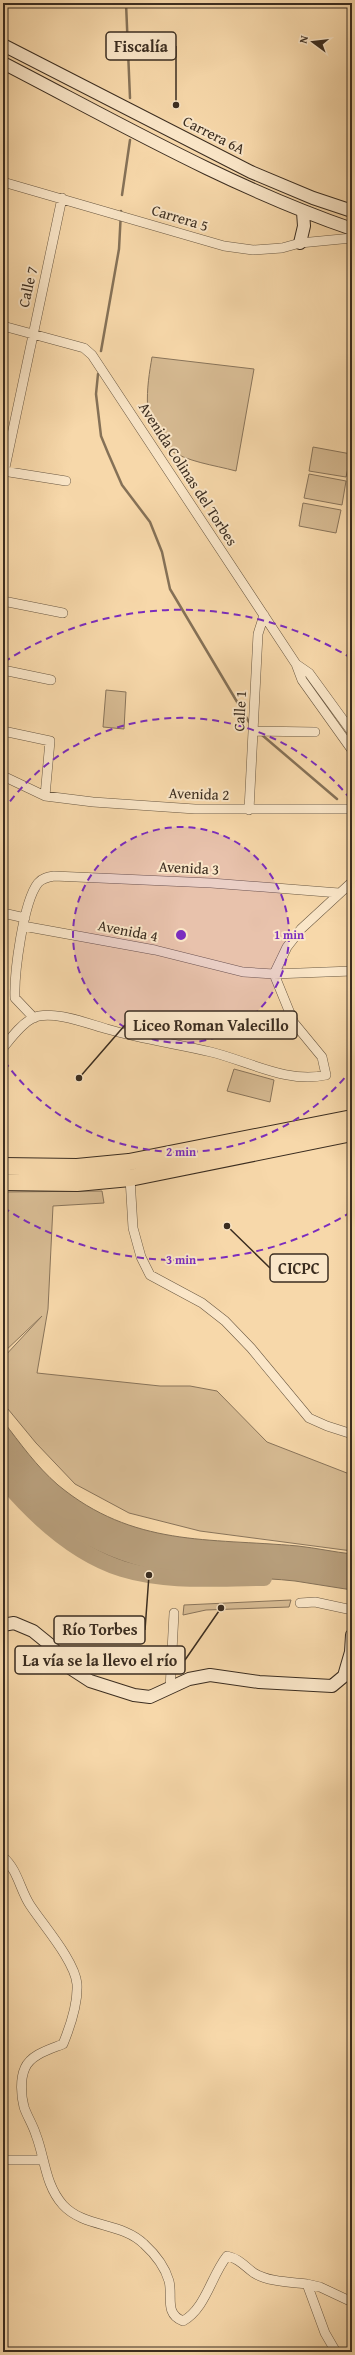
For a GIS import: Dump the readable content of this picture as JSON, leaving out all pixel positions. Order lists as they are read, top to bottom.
{
  "streets": {
    "street": [
      "Carrera 6A",
      "Carrera 5",
      "Calle 7",
      "Avenida Colinas del Torbes",
      "Calle 1",
      "Avenida 2",
      "Avenida 3",
      "Avenida 4"
    ]
  },
  "crossings": [
    ["Carrera 5", "Calle 7"],
    ["Calle 7", "Avenida Colinas del Torbes"],
    ["Avenida Colinas del Torbes", "Calle 1"],
    ["Calle 1", "Avenida 2"],
    ["Avenida 3", "Avenida 4"]
  ],
  "places": [
    "Fiscalía",
    "Liceo Roman Valecillo",
    "CICPC",
    "Río Torbes",
    "La vía se la llevo el río"
  ],
  "north": "left",
  "rings": ["1 min", "2 min", "3 min"]
}
